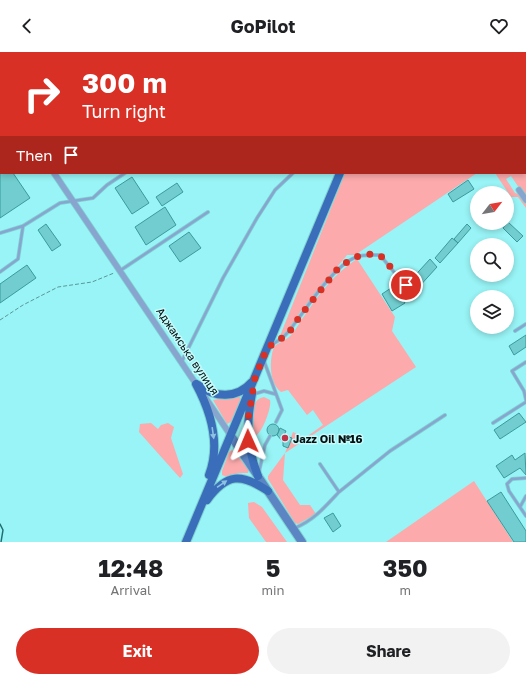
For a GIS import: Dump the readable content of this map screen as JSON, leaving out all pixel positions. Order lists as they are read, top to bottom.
{
  "streets": {
    "main road": ["Аджамська вулиця"]
  },
  "places": ["Jazz Oil №16"],
  "north": "top right",
  "page": {
    "header": "GoPilot",
    "turn": ["300 m", "Turn right"],
    "then": "Then",
    "eta": [
      "12:48",
      "Arrival",
      "5",
      "min",
      "350",
      "m"
    ],
    "buttons": ["Exit", "Share"]
  }
}
